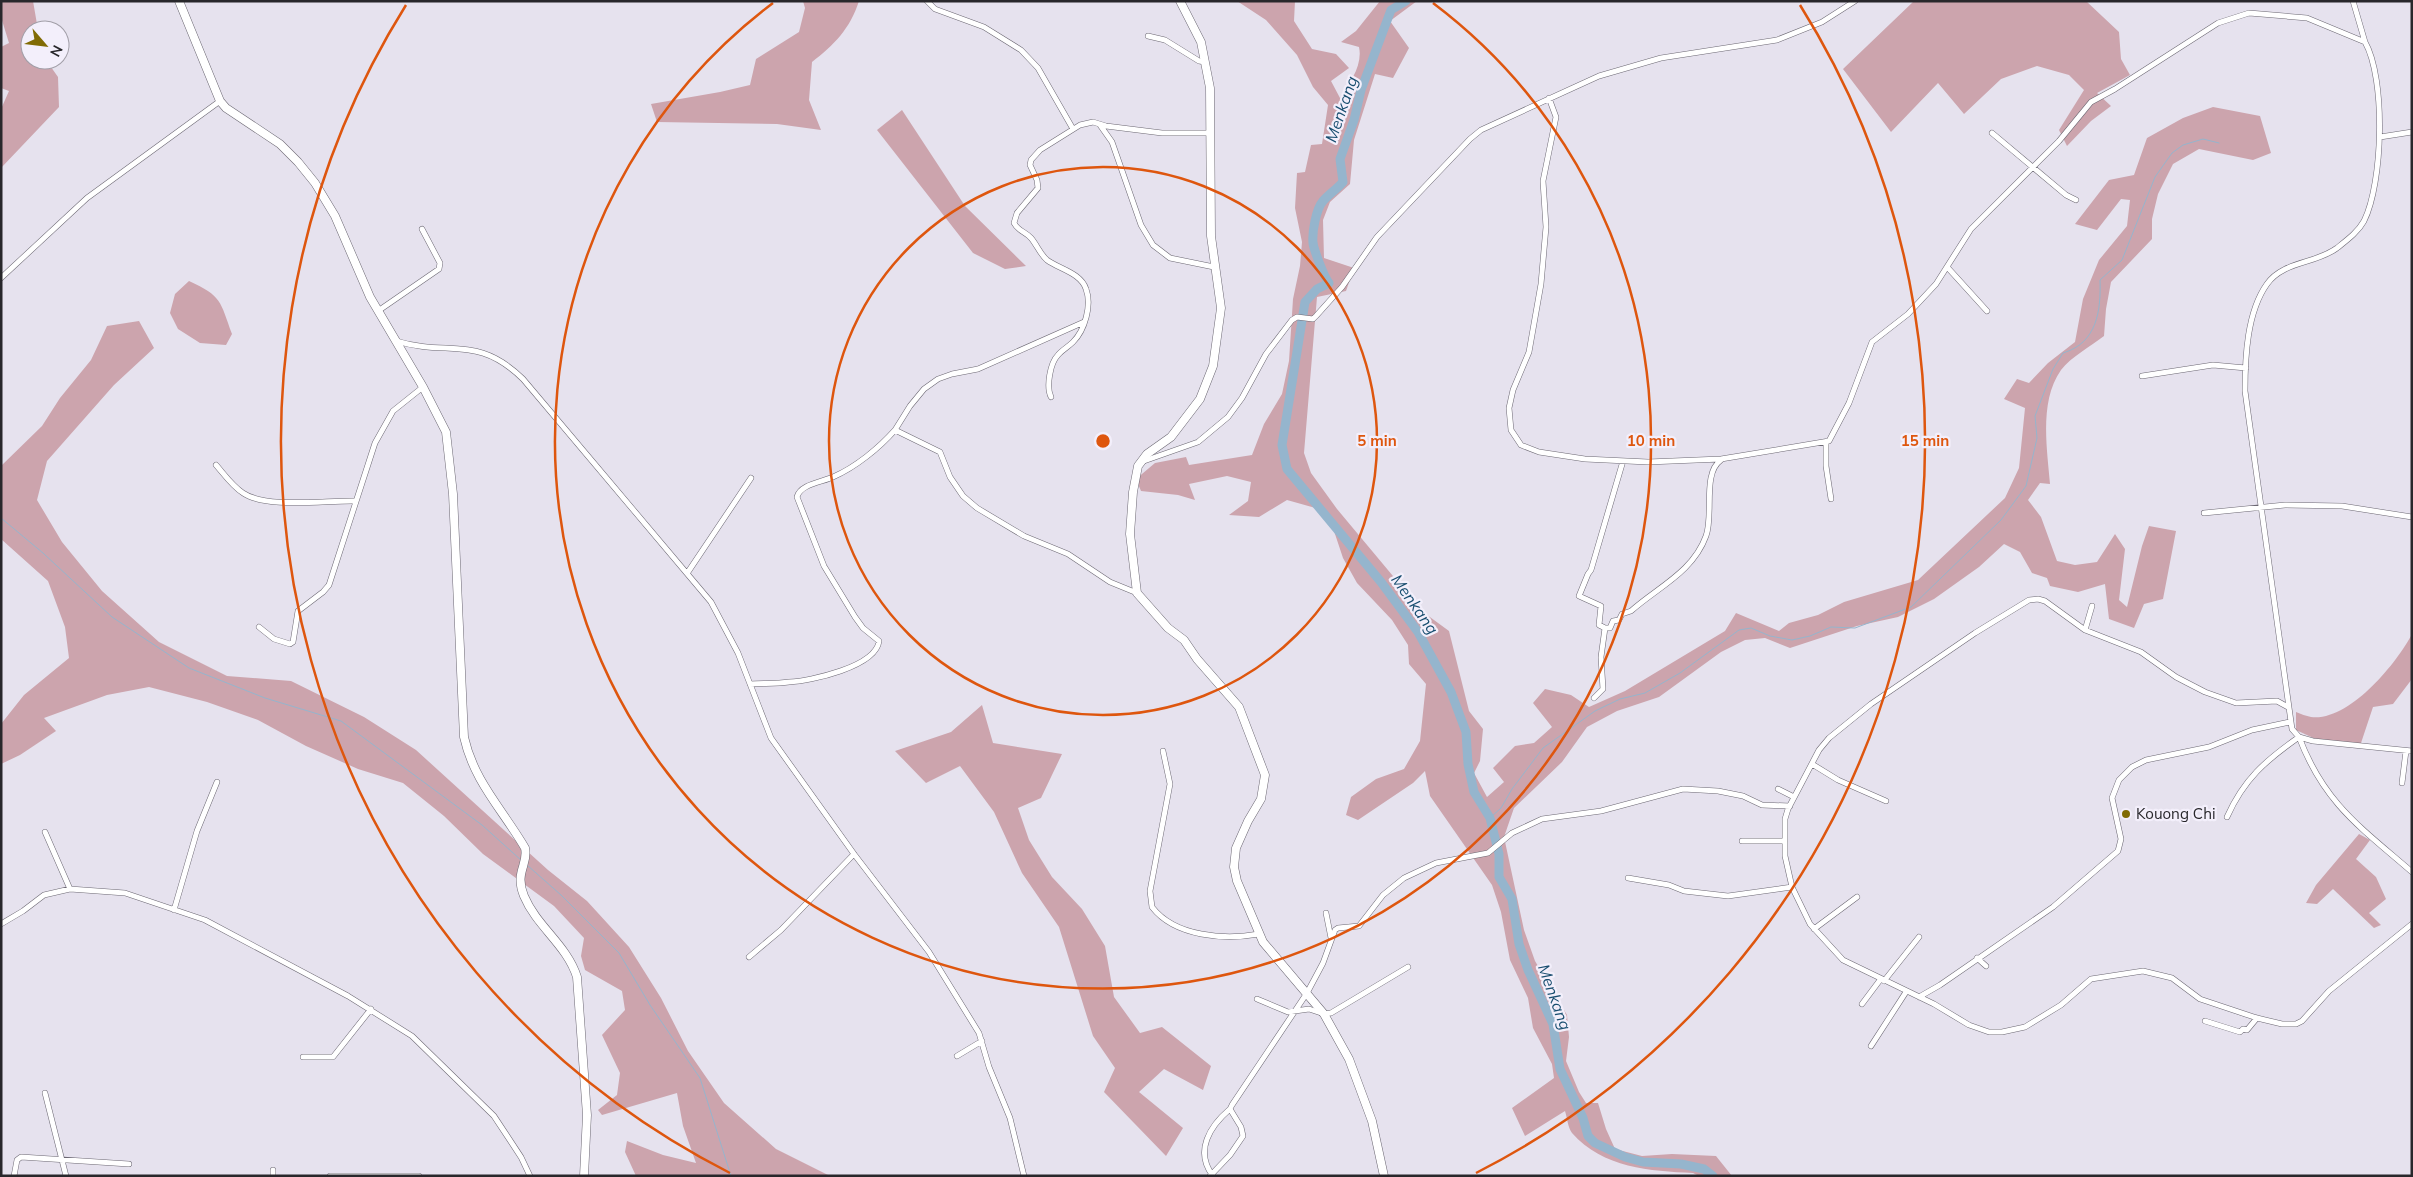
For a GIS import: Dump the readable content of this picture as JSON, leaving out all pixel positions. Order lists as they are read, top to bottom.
{
  "water": ["Menkang"],
  "places": ["Kouong Chi"],
  "north": "bottom right",
  "rings": ["5 min", "10 min", "15 min"]
}
